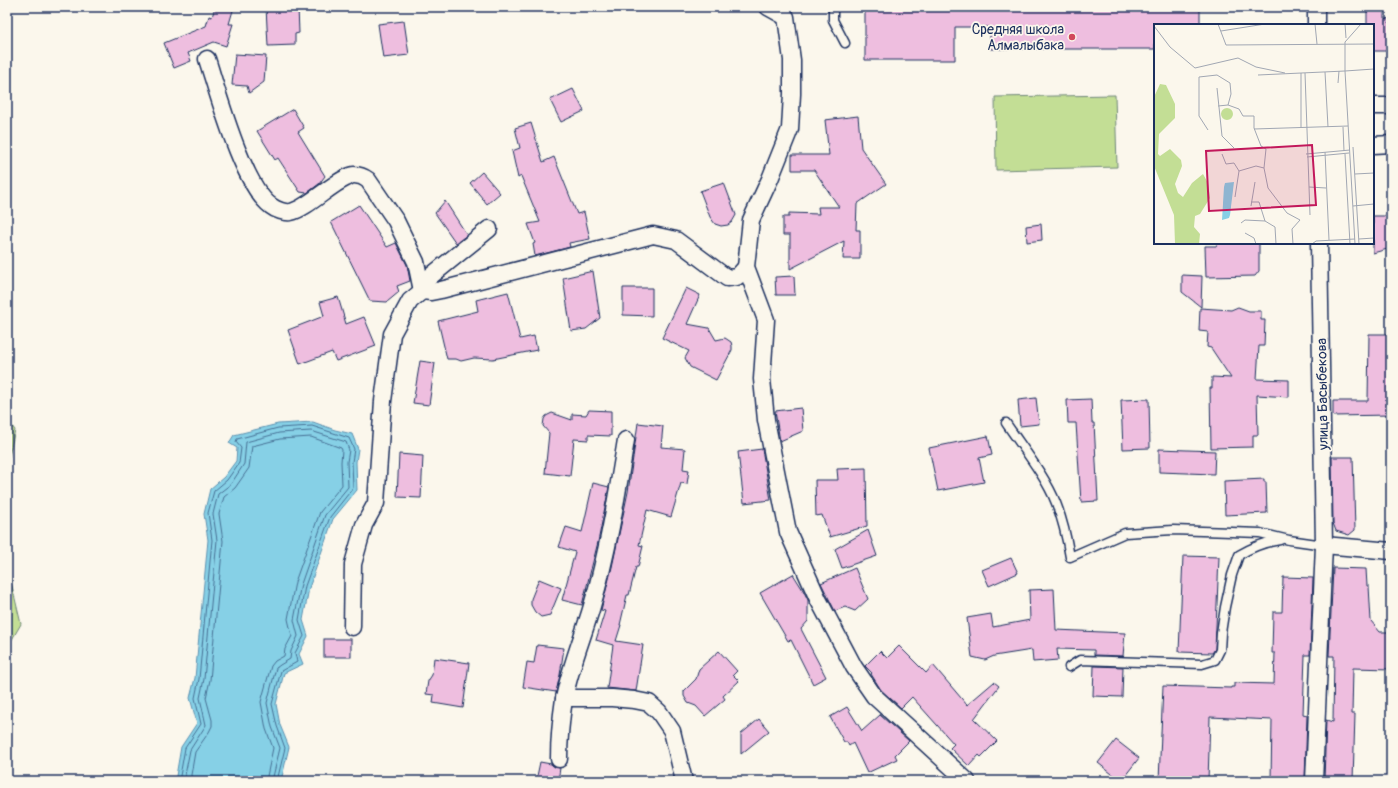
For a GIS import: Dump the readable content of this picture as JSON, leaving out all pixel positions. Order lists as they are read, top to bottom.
{
  "streets": {
    "street": ["улица Басыбекова"]
  },
  "places": ["Средняя школа Алмалыбака"]
}
